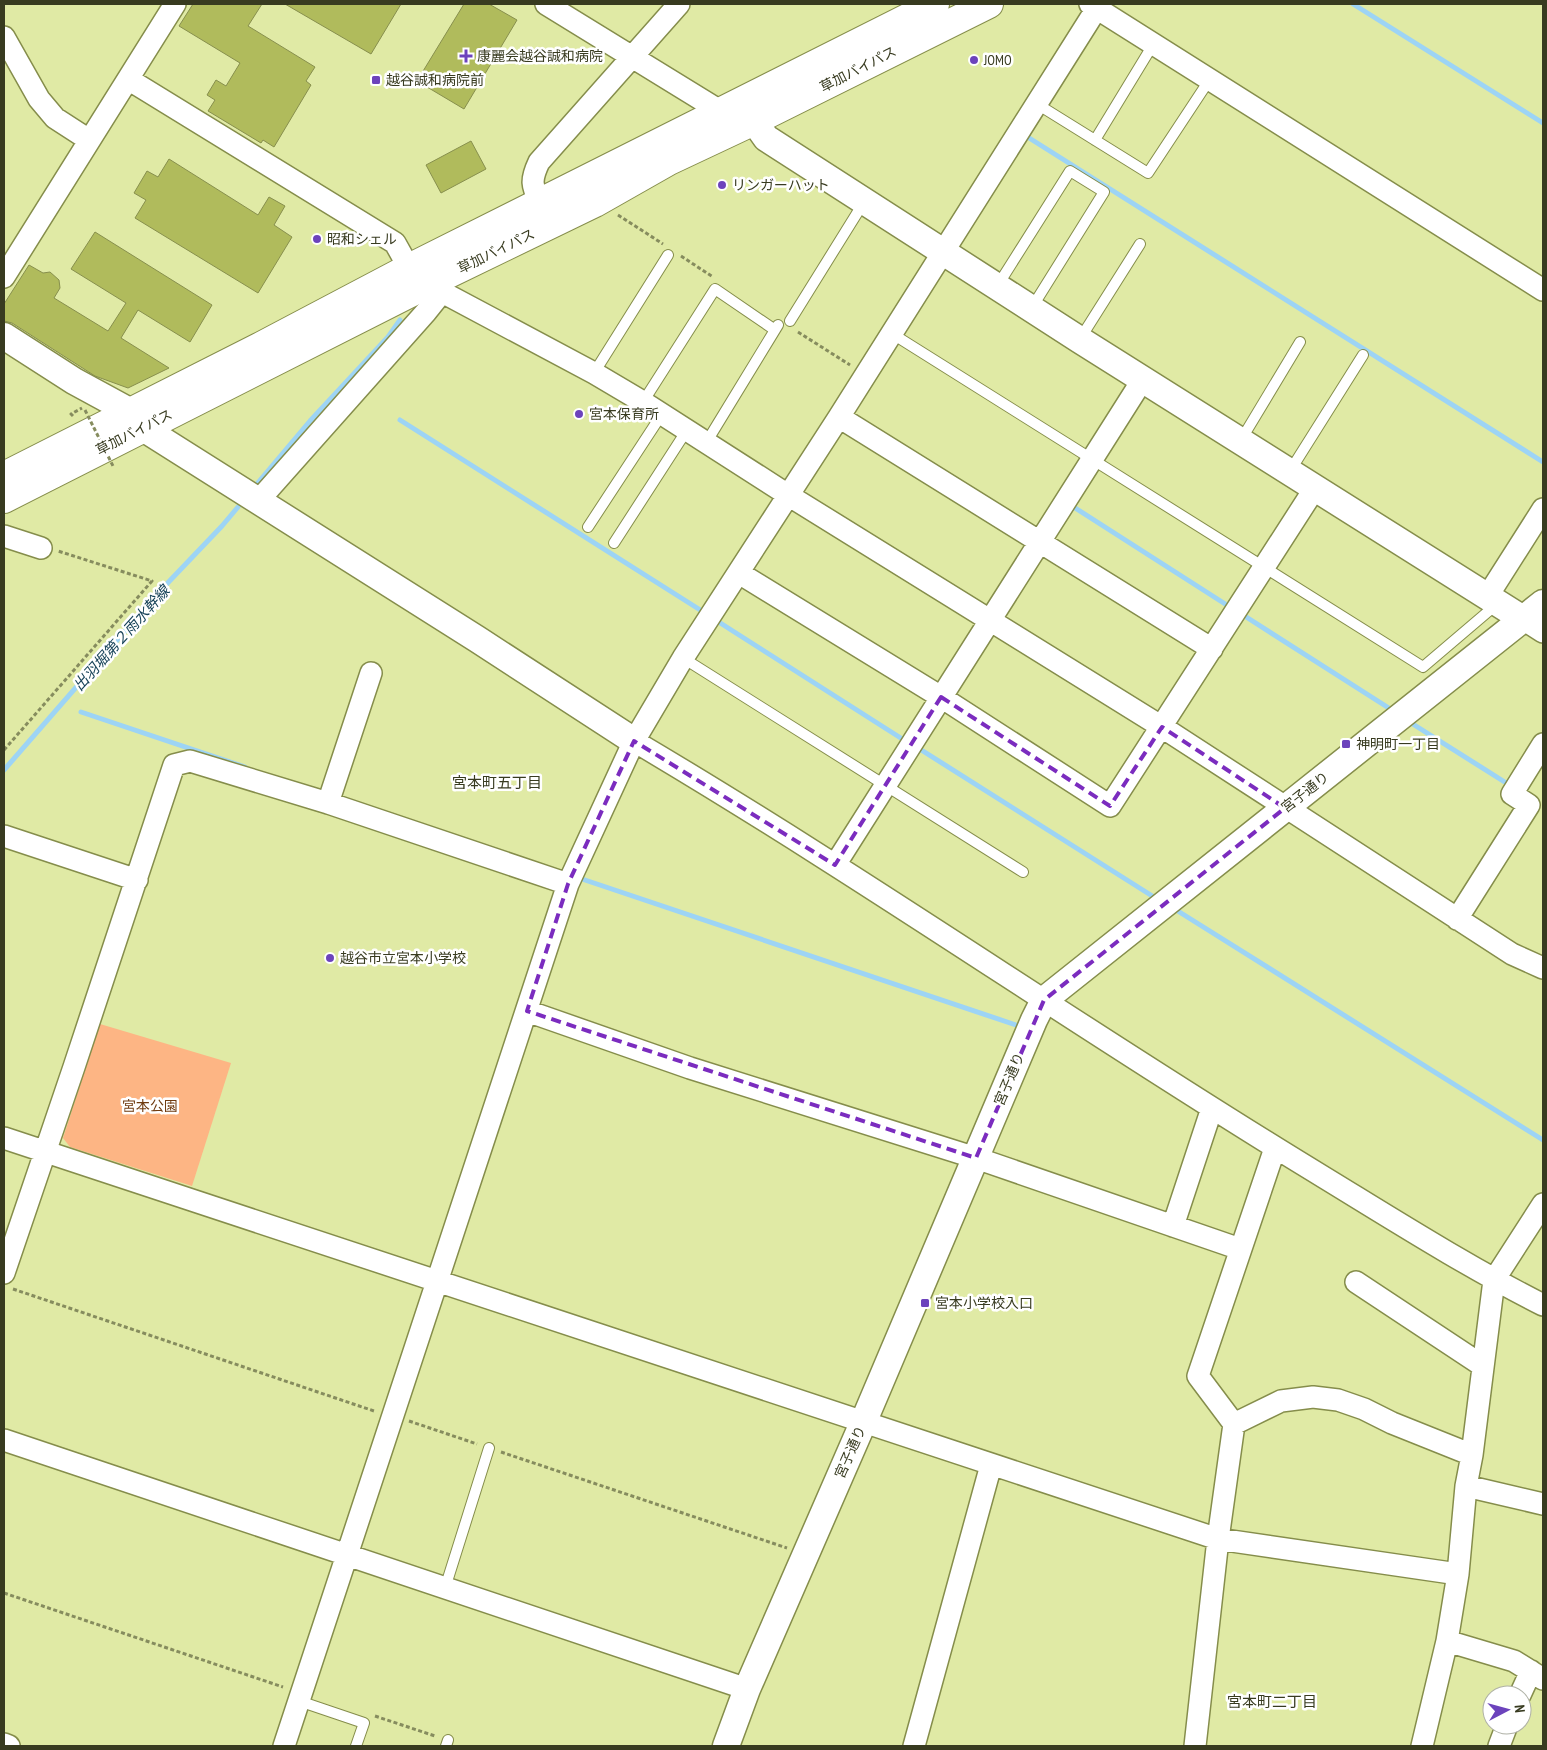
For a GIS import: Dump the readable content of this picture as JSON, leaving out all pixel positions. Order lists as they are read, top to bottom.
{
  "streets": {
    "highway": ["草加バイパス"],
    "street": ["宮子通り"]
  },
  "districts": ["宮本町五丁目", "宮本町二丁目"],
  "water": ["出羽堀第２雨水幹線"],
  "parks": ["宮本公園"],
  "places": {
    "health": ["康麗会越谷誠和病院"],
    "other": [
      "JOMO",
      "リンガーハット",
      "昭和シェル",
      "宮本保育所",
      "越谷市立宮本小学校"
    ],
    "transit": ["越谷誠和病院前", "神明町一丁目", "宮本小学校入口"]
  },
  "north": "right"
}
